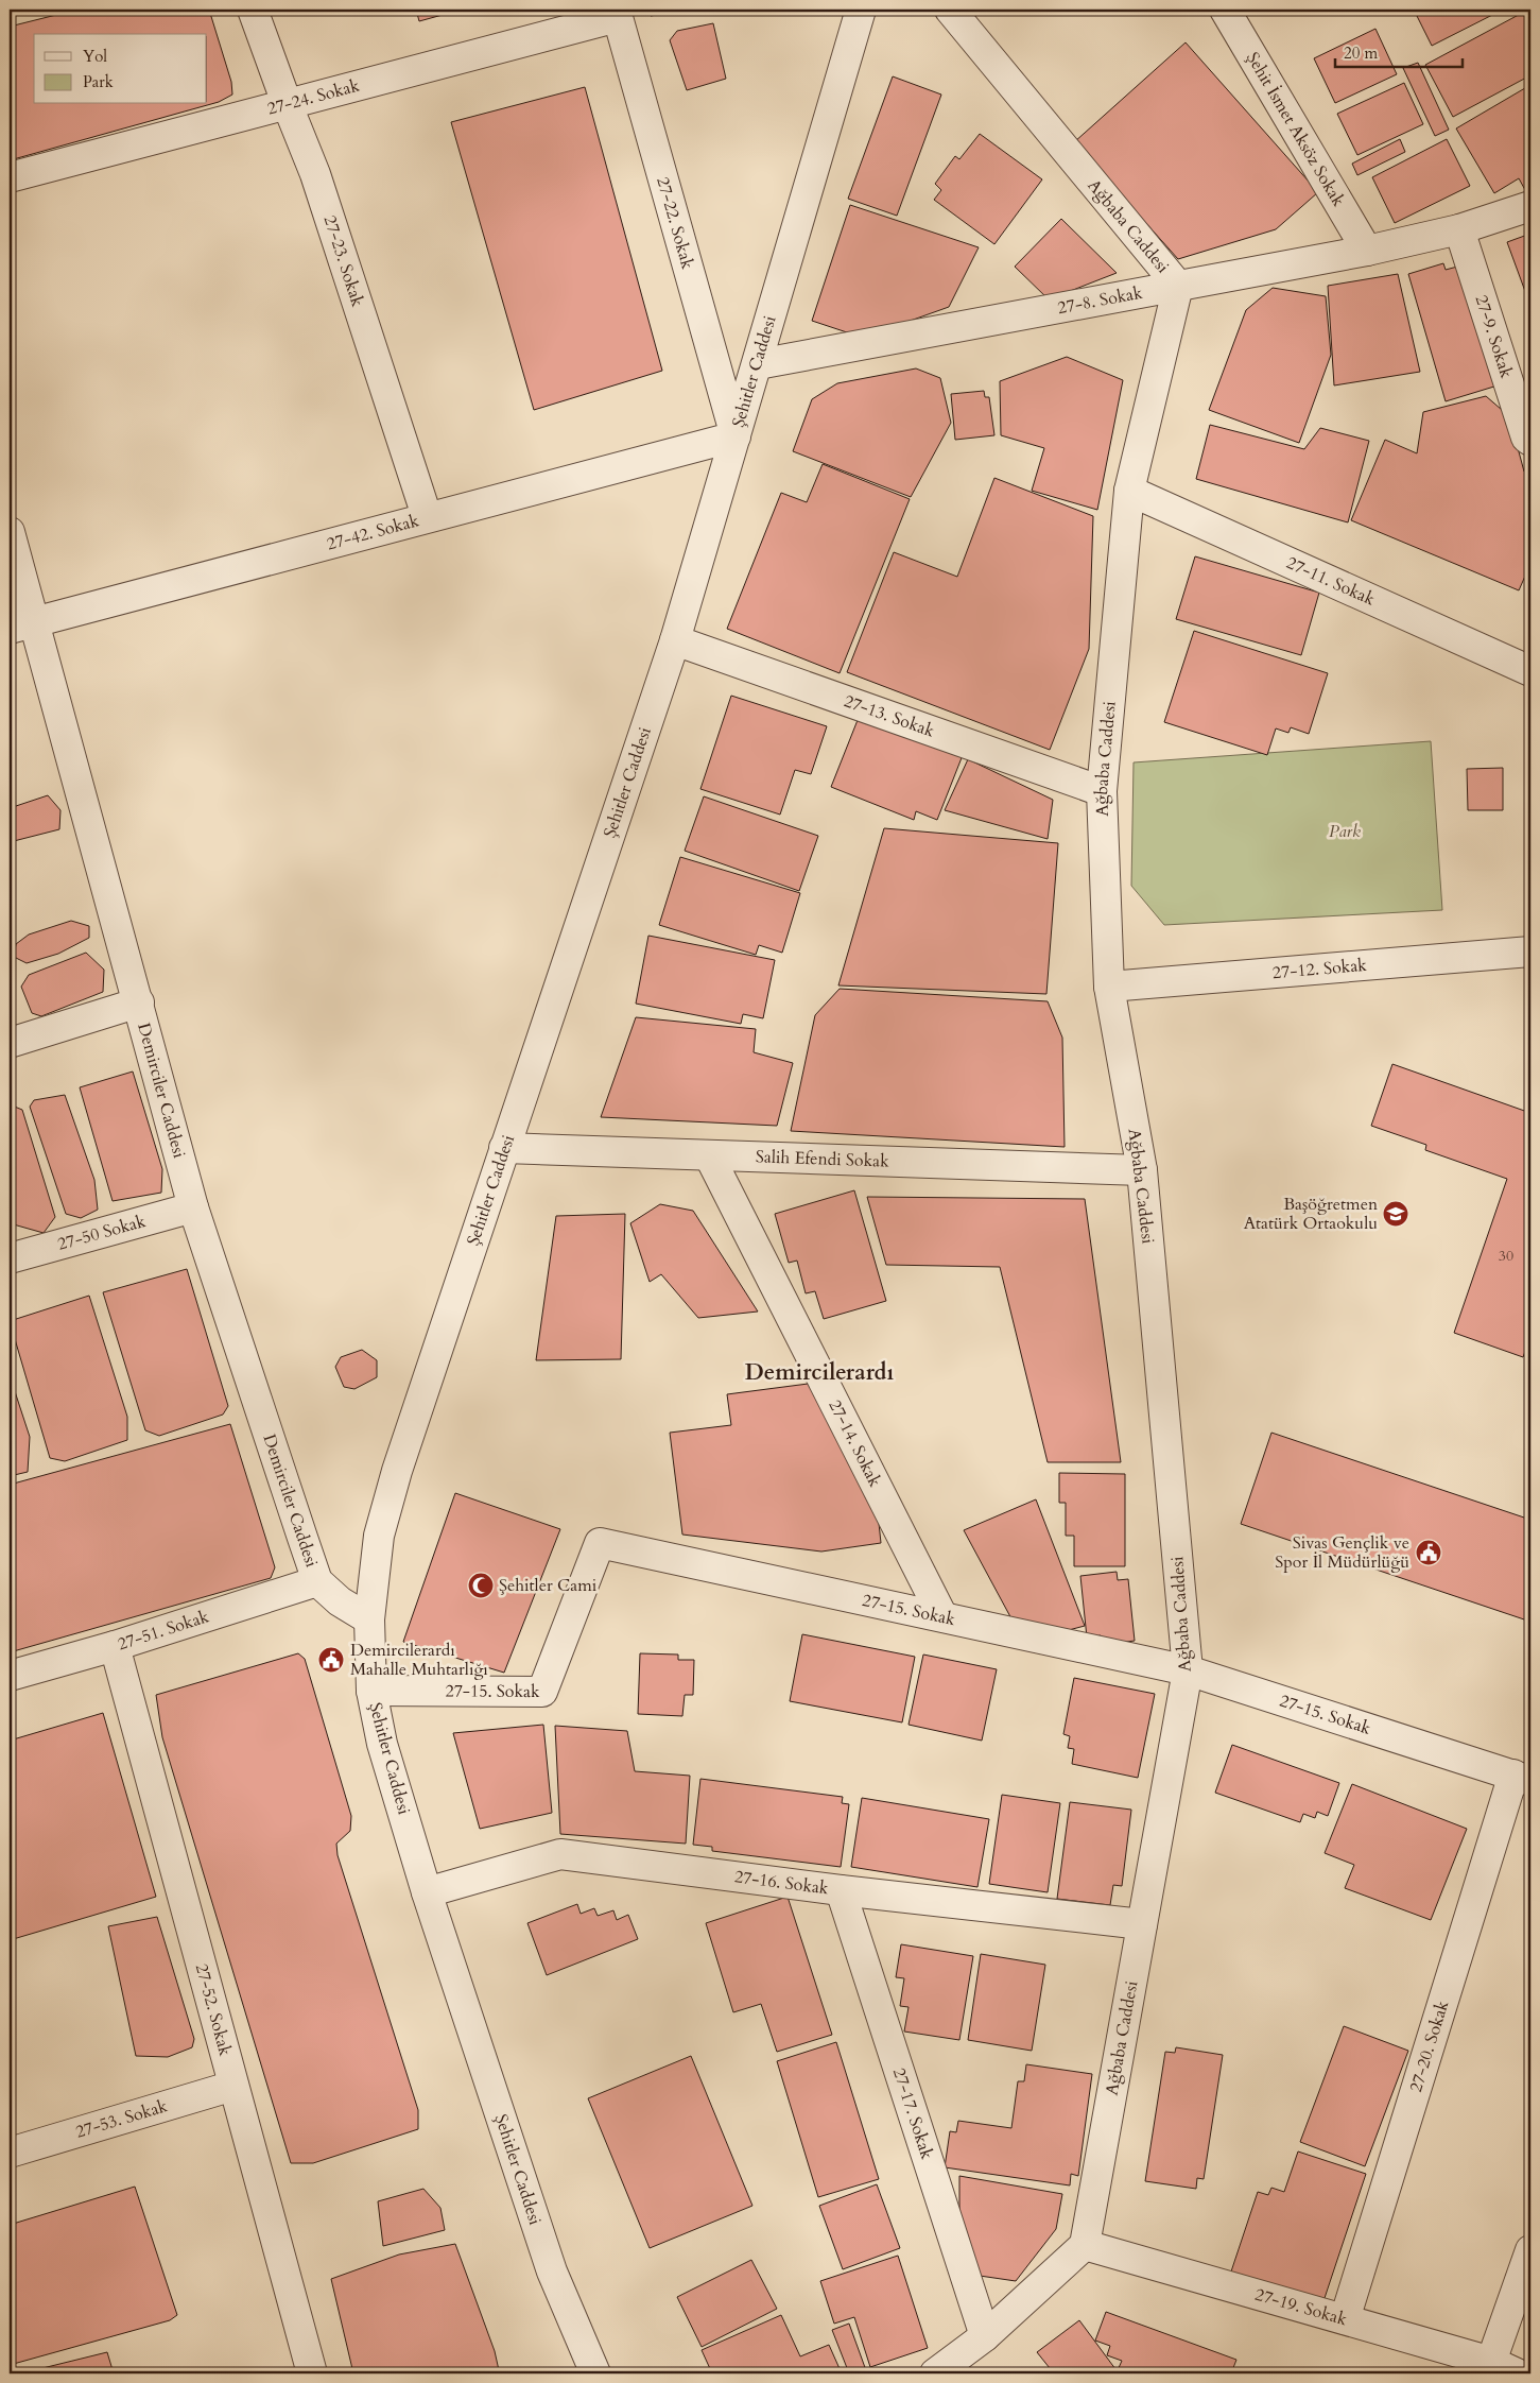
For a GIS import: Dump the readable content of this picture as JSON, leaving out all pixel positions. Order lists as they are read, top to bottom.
{
  "streets": {
    "street": [
      "27-24. Sokak",
      "Şehit İsmet Aksöz Sokak",
      "27-22. Sokak",
      "Ağbaba Caddesi",
      "27-23. Sokak",
      "27-8. Sokak",
      "27-9. Sokak",
      "Şehitler Caddesi",
      "27-42. Sokak",
      "27-11. Sokak",
      "27-13. Sokak",
      "27-12. Sokak",
      "Demirciler Caddesi",
      "Salih Efendi Sokak",
      "27-50 Sokak",
      "27-14. Sokak",
      "27-15. Sokak",
      "27-51. Sokak",
      "27-16. Sokak",
      "27-52. Sokak",
      "27-20. Sokak",
      "27-17. Sokak",
      "27-53. Sokak",
      "27-19. Sokak"
    ]
  },
  "crossings": [
    ["27-24. Sokak", "27-22. Sokak"],
    ["27-24. Sokak", "27-23. Sokak"],
    ["Şehit İsmet Aksöz Sokak", "27-8. Sokak"],
    ["27-22. Sokak", "Şehitler Caddesi"],
    ["27-22. Sokak", "27-42. Sokak"],
    ["Ağbaba Caddesi", "27-8. Sokak"],
    ["Ağbaba Caddesi", "27-11. Sokak"],
    ["Ağbaba Caddesi", "27-13. Sokak"],
    ["Ağbaba Caddesi", "27-12. Sokak"],
    ["Ağbaba Caddesi", "Salih Efendi Sokak"],
    ["Ağbaba Caddesi", "27-15. Sokak"],
    ["Ağbaba Caddesi", "27-16. Sokak"],
    ["Ağbaba Caddesi", "27-19. Sokak"],
    ["27-23. Sokak", "27-42. Sokak"],
    ["27-8. Sokak", "27-9. Sokak"],
    ["27-8. Sokak", "Şehitler Caddesi"],
    ["Şehitler Caddesi", "27-42. Sokak"],
    ["Şehitler Caddesi", "27-13. Sokak"],
    ["Şehitler Caddesi", "Demirciler Caddesi"],
    ["Şehitler Caddesi", "Salih Efendi Sokak"],
    ["Şehitler Caddesi", "27-15. Sokak"],
    ["Şehitler Caddesi", "27-16. Sokak"],
    ["27-42. Sokak", "Demirciler Caddesi"],
    ["Demirciler Caddesi", "27-50 Sokak"],
    ["Demirciler Caddesi", "27-51. Sokak"],
    ["Salih Efendi Sokak", "27-14. Sokak"],
    ["27-14. Sokak", "27-15. Sokak"],
    ["27-15. Sokak", "27-20. Sokak"],
    ["27-51. Sokak", "27-52. Sokak"],
    ["27-16. Sokak", "27-17. Sokak"],
    ["27-52. Sokak", "27-53. Sokak"],
    ["27-20. Sokak", "27-19. Sokak"]
  ],
  "districts": ["Demircilerardı"],
  "parks": ["Park"],
  "places": {
    "school or university": ["Başöğretmen Atatürk Ortaokulu"],
    "public building": ["Sivas Gençlik ve Spor İl Müdürlüğü", "Demircilerardı Mahalle Muhtarlığı"],
    "mosque": ["Şehitler Cami"]
  },
  "house_numbers": ["30"],
  "legend": ["Yol", "Park"],
  "scale_bar": "20 m"
}
